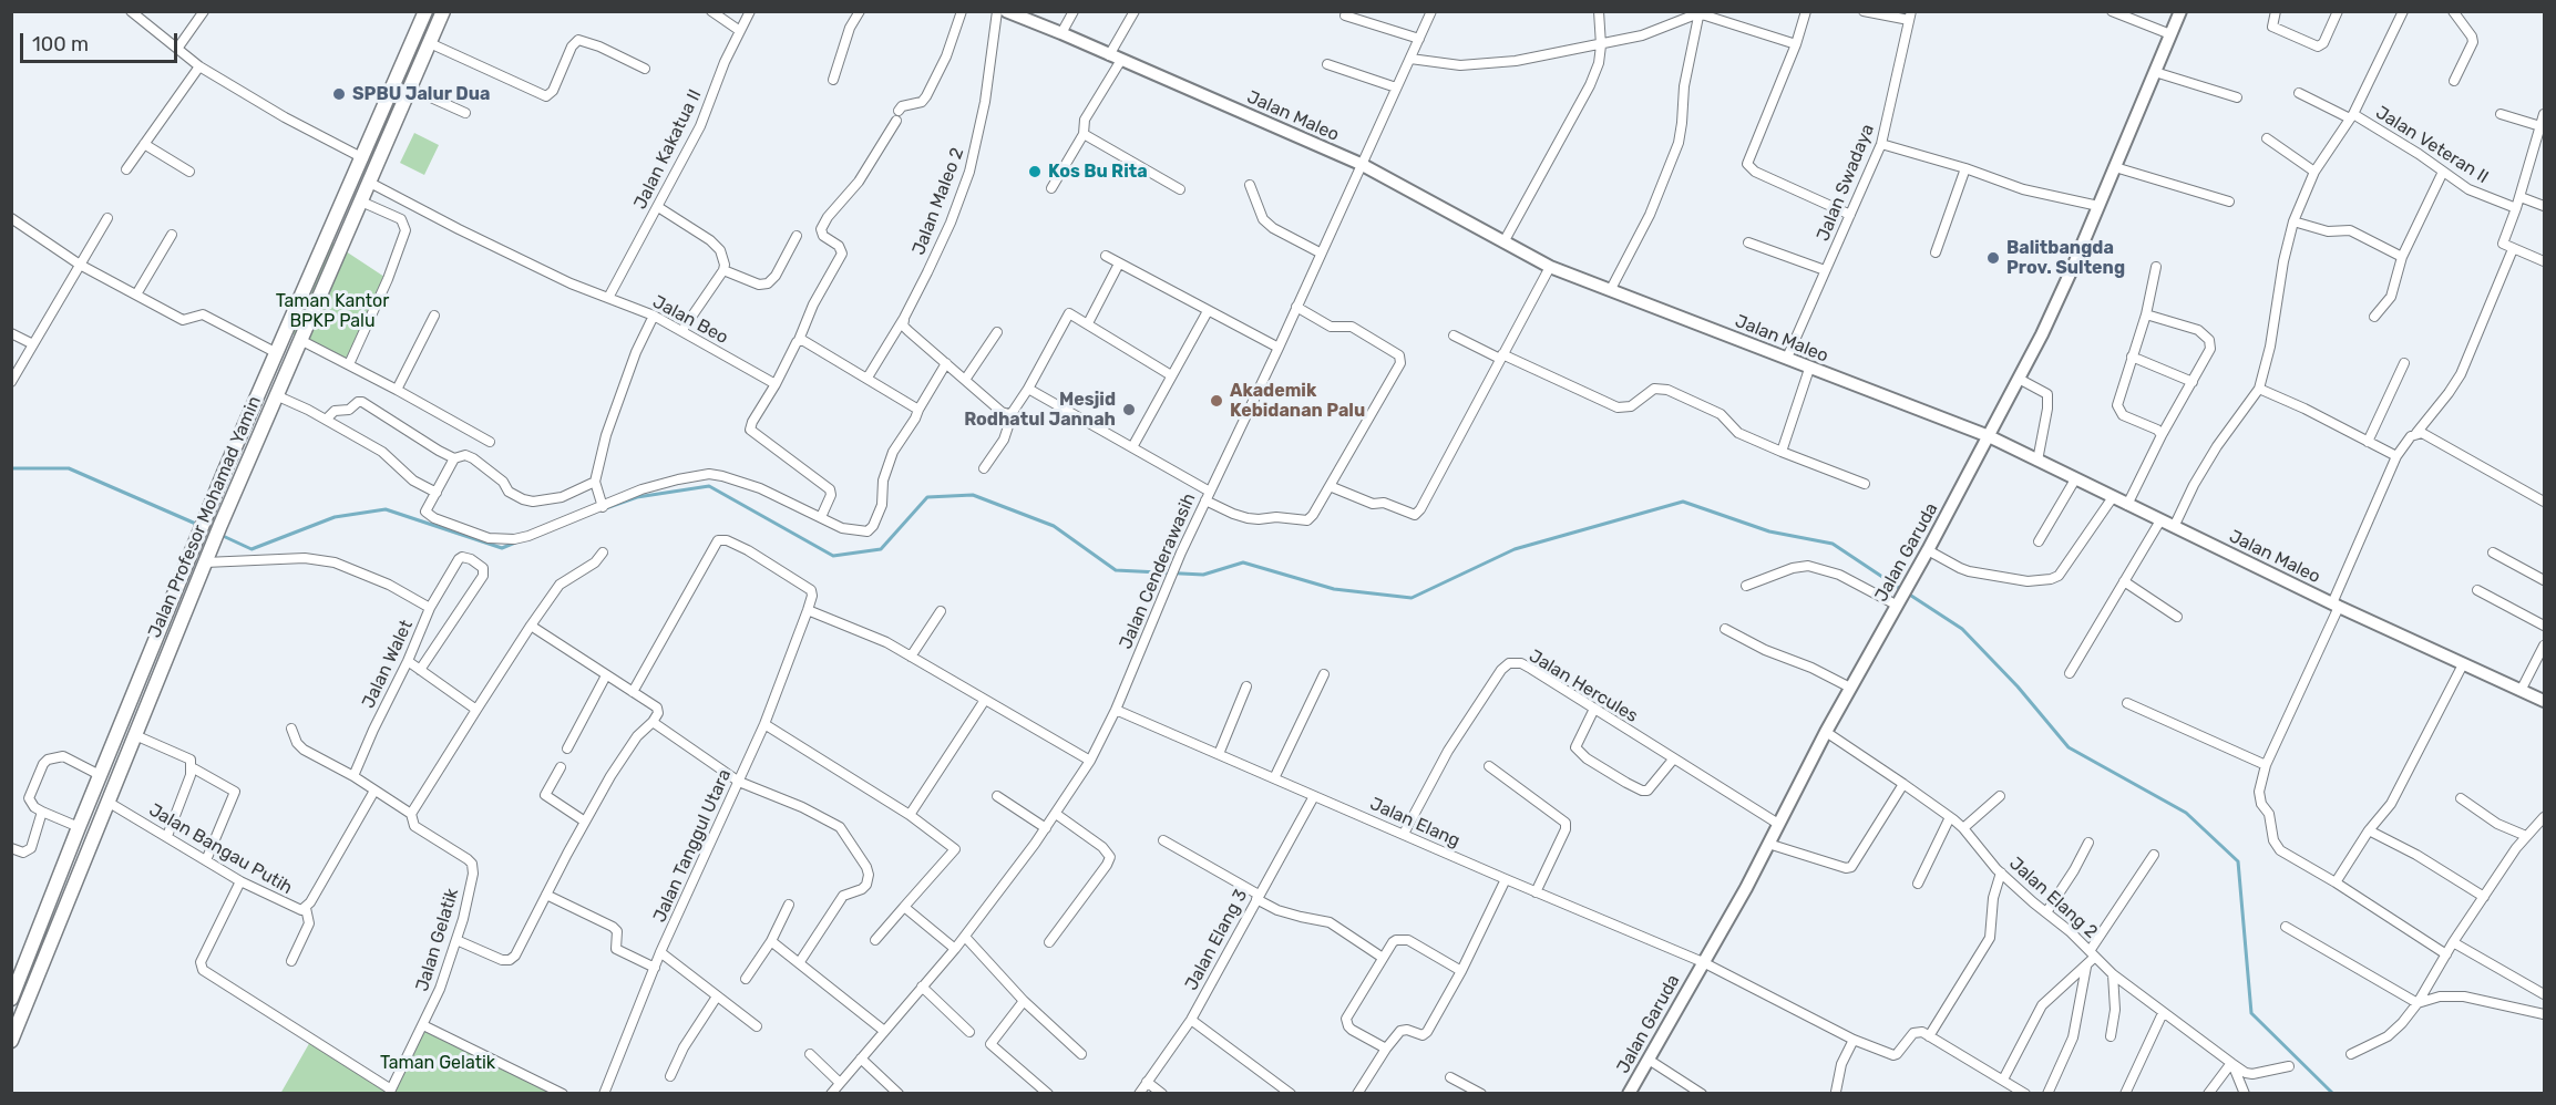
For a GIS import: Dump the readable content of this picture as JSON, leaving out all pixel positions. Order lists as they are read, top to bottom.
{
  "streets": {
    "main road": ["Jalan Profesor Mohamad Yamin"],
    "street": [
      "Jalan Maleo",
      "Jalan Veteran II",
      "Jalan Kakatua II",
      "Jalan Swadaya",
      "Jalan Maleo 2",
      "Jalan Beo",
      "Jalan Garuda",
      "Jalan Cenderawasih",
      "Jalan Walet",
      "Jalan Hercules",
      "Jalan Elang",
      "Jalan Tanggul Utara",
      "Jalan Bangau Putih",
      "Jalan Elang 2",
      "Jalan Gelatik",
      "Jalan Elang 3"
    ]
  },
  "crossings": [
    ["Jalan Maleo", "Jalan Swadaya"],
    ["Jalan Maleo", "Jalan Garuda"],
    ["Jalan Maleo", "Jalan Cenderawasih"],
    ["Jalan Kakatua II", "Jalan Beo"],
    ["Jalan Beo", "Jalan Profesor Mohamad Yamin"],
    ["Jalan Profesor Mohamad Yamin", "Jalan Walet"],
    ["Jalan Profesor Mohamad Yamin", "Jalan Bangau Putih"],
    ["Jalan Garuda", "Jalan Hercules"],
    ["Jalan Garuda", "Jalan Elang"],
    ["Jalan Garuda", "Jalan Elang 2"],
    ["Jalan Cenderawasih", "Jalan Elang"],
    ["Jalan Hercules", "Jalan Elang"],
    ["Jalan Elang", "Jalan Elang 3"]
  ],
  "parks": ["Taman Kantor BPKP Palu", "Taman Gelatik"],
  "places": [
    "SPBU Jalur Dua",
    "Kos Bu Rita",
    "Balitbangda Prov. Sulteng",
    "Akademik Kebidanan Palu",
    "Mesjid Rodhatul Jannah"
  ],
  "scale_bar": "100 m"
}
